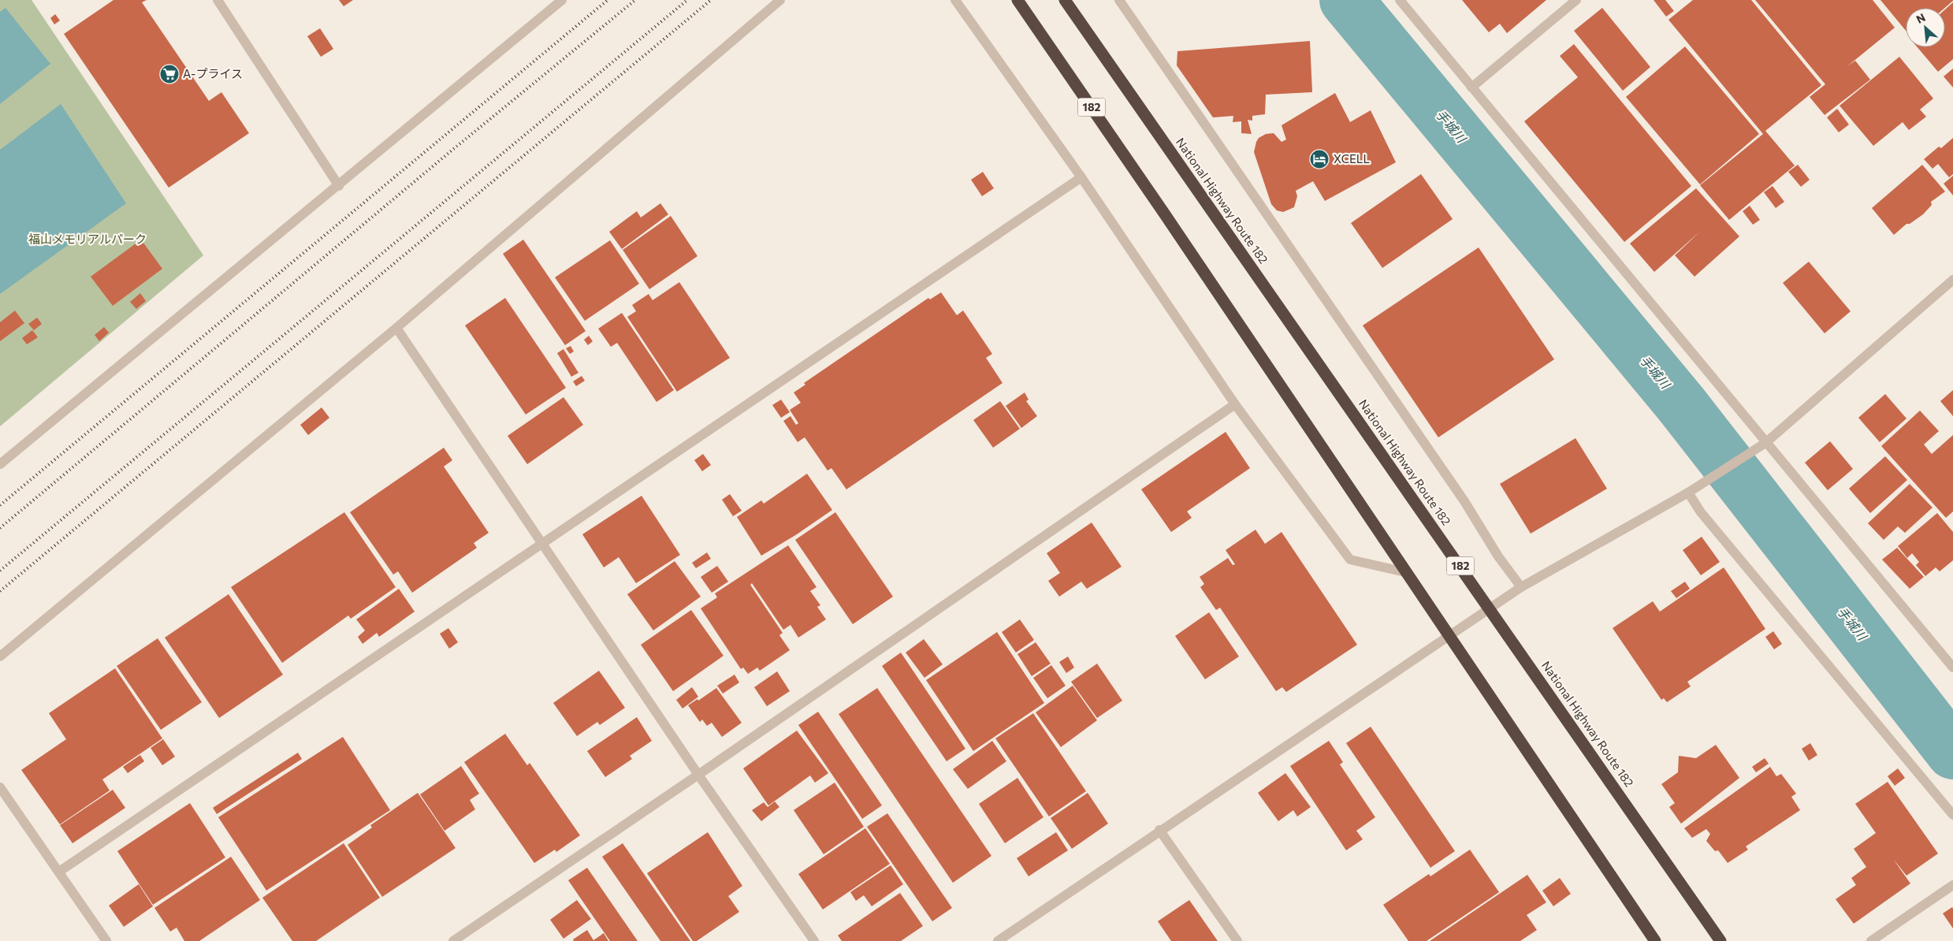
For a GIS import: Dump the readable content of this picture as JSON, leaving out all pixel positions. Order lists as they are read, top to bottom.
{
  "streets": {
    "highway": ["182", "National Highway Route 182"]
  },
  "water": ["手城川"],
  "parks": ["福山メモリアルパーク"],
  "places": {
    "supermarket": ["A-プライス"],
    "hotel": ["XCELL"]
  },
  "north": "top left"
}
